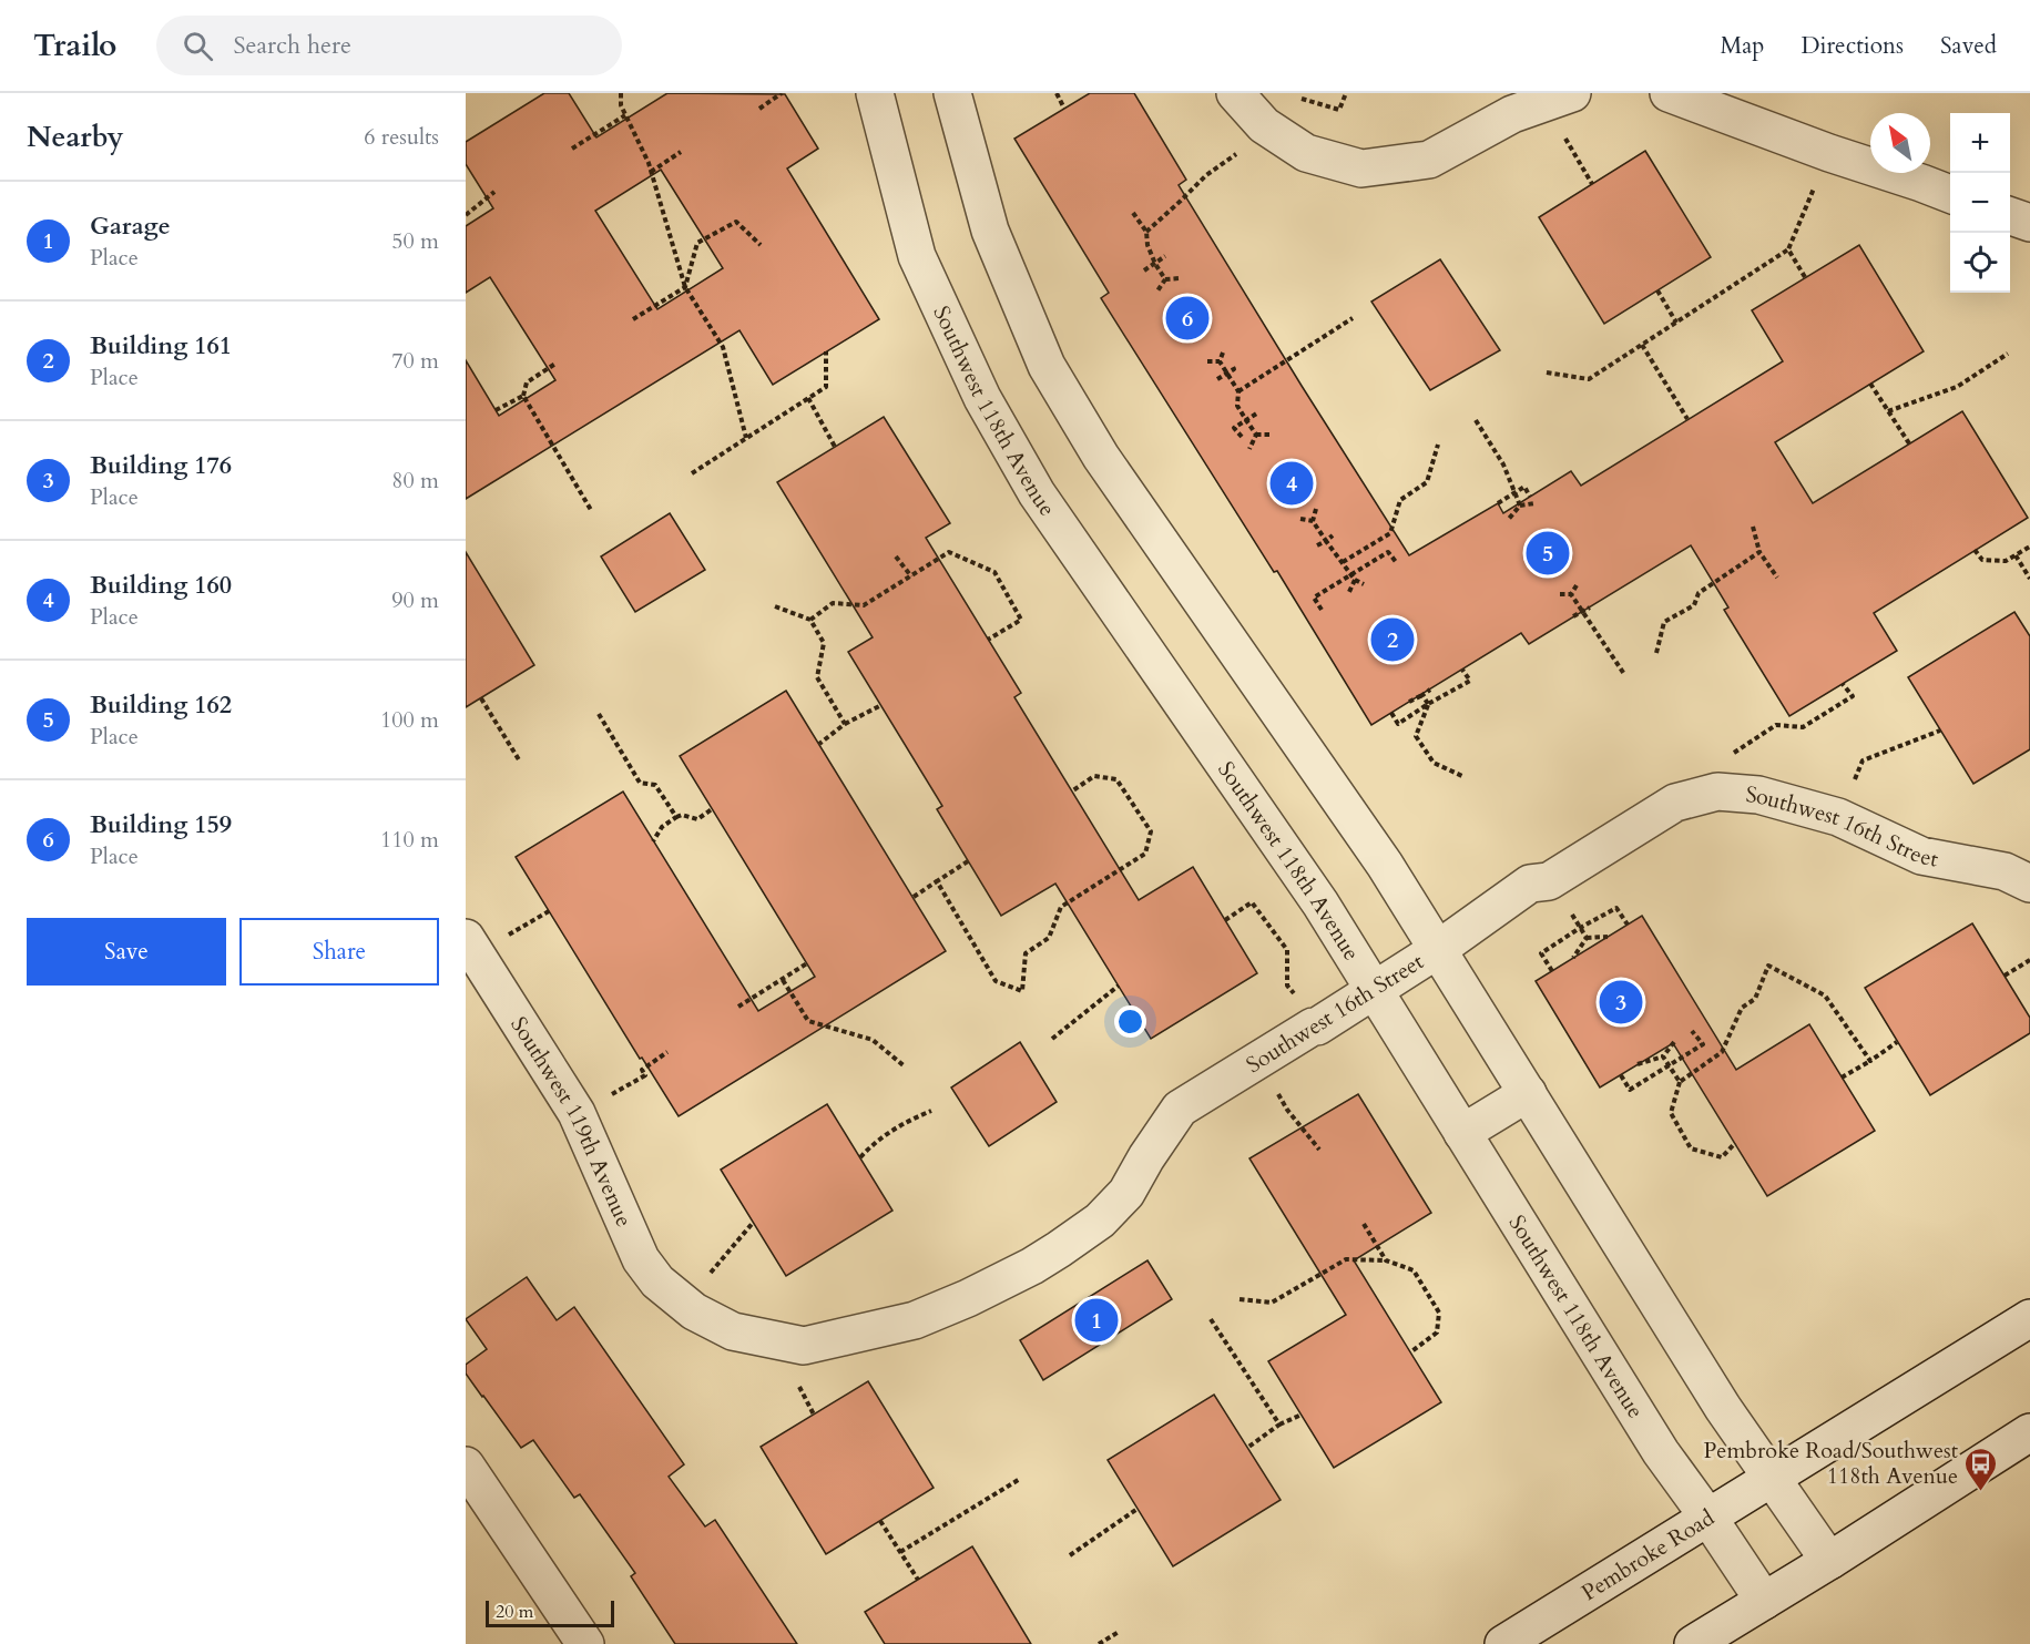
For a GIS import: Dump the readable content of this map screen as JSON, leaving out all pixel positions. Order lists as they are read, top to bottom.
{
  "streets": {
    "street": [
      "Southwest 118th Avenue",
      "Southwest 16th Street",
      "Southwest 119th Avenue",
      "Pembroke Road"
    ]
  },
  "crossings": [
    ["Southwest 118th Avenue", "Southwest 16th Street"],
    ["Southwest 118th Avenue", "Pembroke Road"],
    ["Southwest 16th Street", "Southwest 119th Avenue"]
  ],
  "places": {
    "bus stop": ["Pembroke Road/Southwest 118th Avenue"]
  },
  "scale_bar": "20 m",
  "north": "top left",
  "page": {
    "header": "Trailo",
    "search": "Search here",
    "nav": ["Map", "Directions", "Saved"],
    "heading": ["Nearby", "6 results"],
    "map_buttons": ["+", "−"],
    "list": [
      {
        "mark": "1",
        "name": "Garage",
        "note": "Place",
        "value": "50 m"
      },
      {
        "mark": "2",
        "name": "Building 161",
        "note": "Place",
        "value": "70 m"
      },
      {
        "mark": "3",
        "name": "Building 176",
        "note": "Place",
        "value": "80 m"
      },
      {
        "mark": "4",
        "name": "Building 160",
        "note": "Place",
        "value": "90 m"
      },
      {
        "mark": "5",
        "name": "Building 162",
        "note": "Place",
        "value": "100 m"
      },
      {
        "mark": "6",
        "name": "Building 159",
        "note": "Place",
        "value": "110 m"
      }
    ],
    "pins": [
      "6",
      "4",
      "5",
      "2",
      "3",
      "1"
    ],
    "buttons": ["Save", "Share"],
    "scale": "20 m"
  }
}
